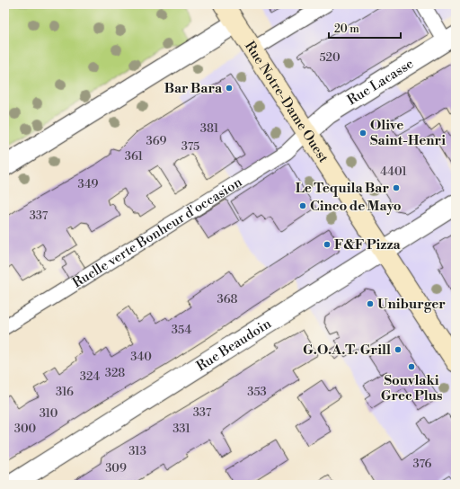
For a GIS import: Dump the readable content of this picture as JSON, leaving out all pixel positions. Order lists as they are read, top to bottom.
{
  "streets": {
    "main road": ["Rue Notre-Dame Ouest"],
    "street": ["Rue Lacasse", "Rue Beaudoin"],
    "lane": ["Ruelle verte Bonheur d'occasion"]
  },
  "crossings": [
    ["Rue Lacasse", "Rue Notre-Dame Ouest"],
    ["Rue Lacasse", "Ruelle verte Bonheur d'occasion"],
    ["Rue Notre-Dame Ouest", "Ruelle verte Bonheur d'occasion"],
    ["Rue Notre-Dame Ouest", "Rue Beaudoin"]
  ],
  "places": [
    "Bar Bara",
    "Olive Saint-Henri",
    "Le Tequila Bar",
    "Cinco de Mayo",
    "F&F Pizza",
    "Uniburger",
    "G.O.A.T. Grill",
    "Souvlaki Grec Plus"
  ],
  "house_numbers": [
    "520",
    "381",
    "369",
    "375",
    "361",
    "4401",
    "349",
    "337",
    "368",
    "354",
    "340",
    "328",
    "324",
    "316",
    "353",
    "337",
    "310",
    "300",
    "331",
    "313",
    "376",
    "309"
  ],
  "scale_bar": "20 m"
}
